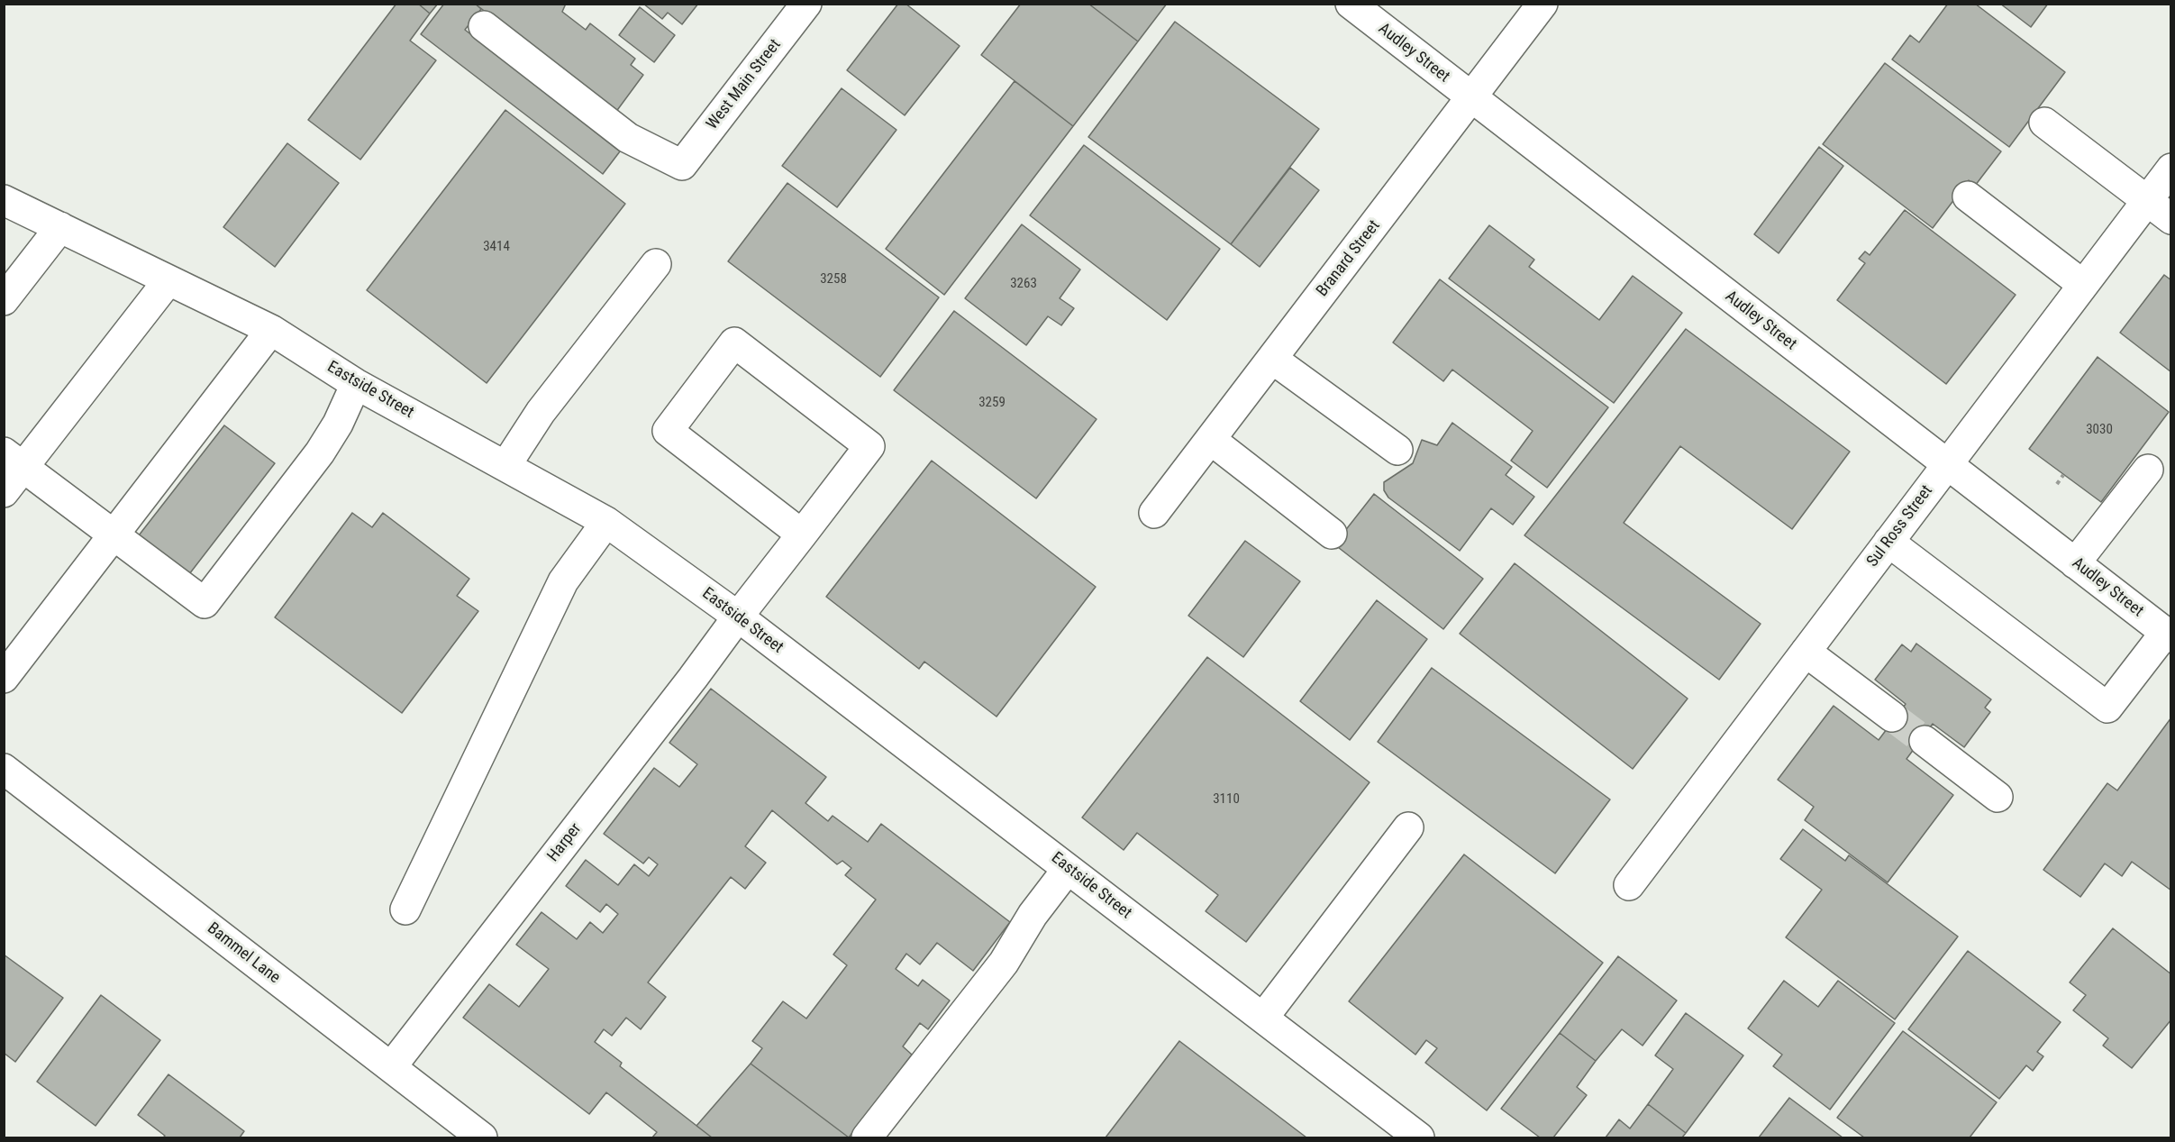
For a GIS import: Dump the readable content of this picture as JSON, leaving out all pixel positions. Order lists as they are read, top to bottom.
{
  "streets": {
    "street": [
      "Audley Street",
      "West Main Street",
      "Branard Street",
      "Eastside Street",
      "Sul Ross Street",
      "Harper",
      "Bammel Lane"
    ]
  },
  "crossings": [
    ["Audley Street", "Branard Street"],
    ["Audley Street", "Sul Ross Street"],
    ["Eastside Street", "Harper"],
    ["Harper", "Bammel Lane"]
  ],
  "house_numbers": [
    "3414",
    "3258",
    "3263",
    "3259",
    "3030",
    "3110"
  ]
}
